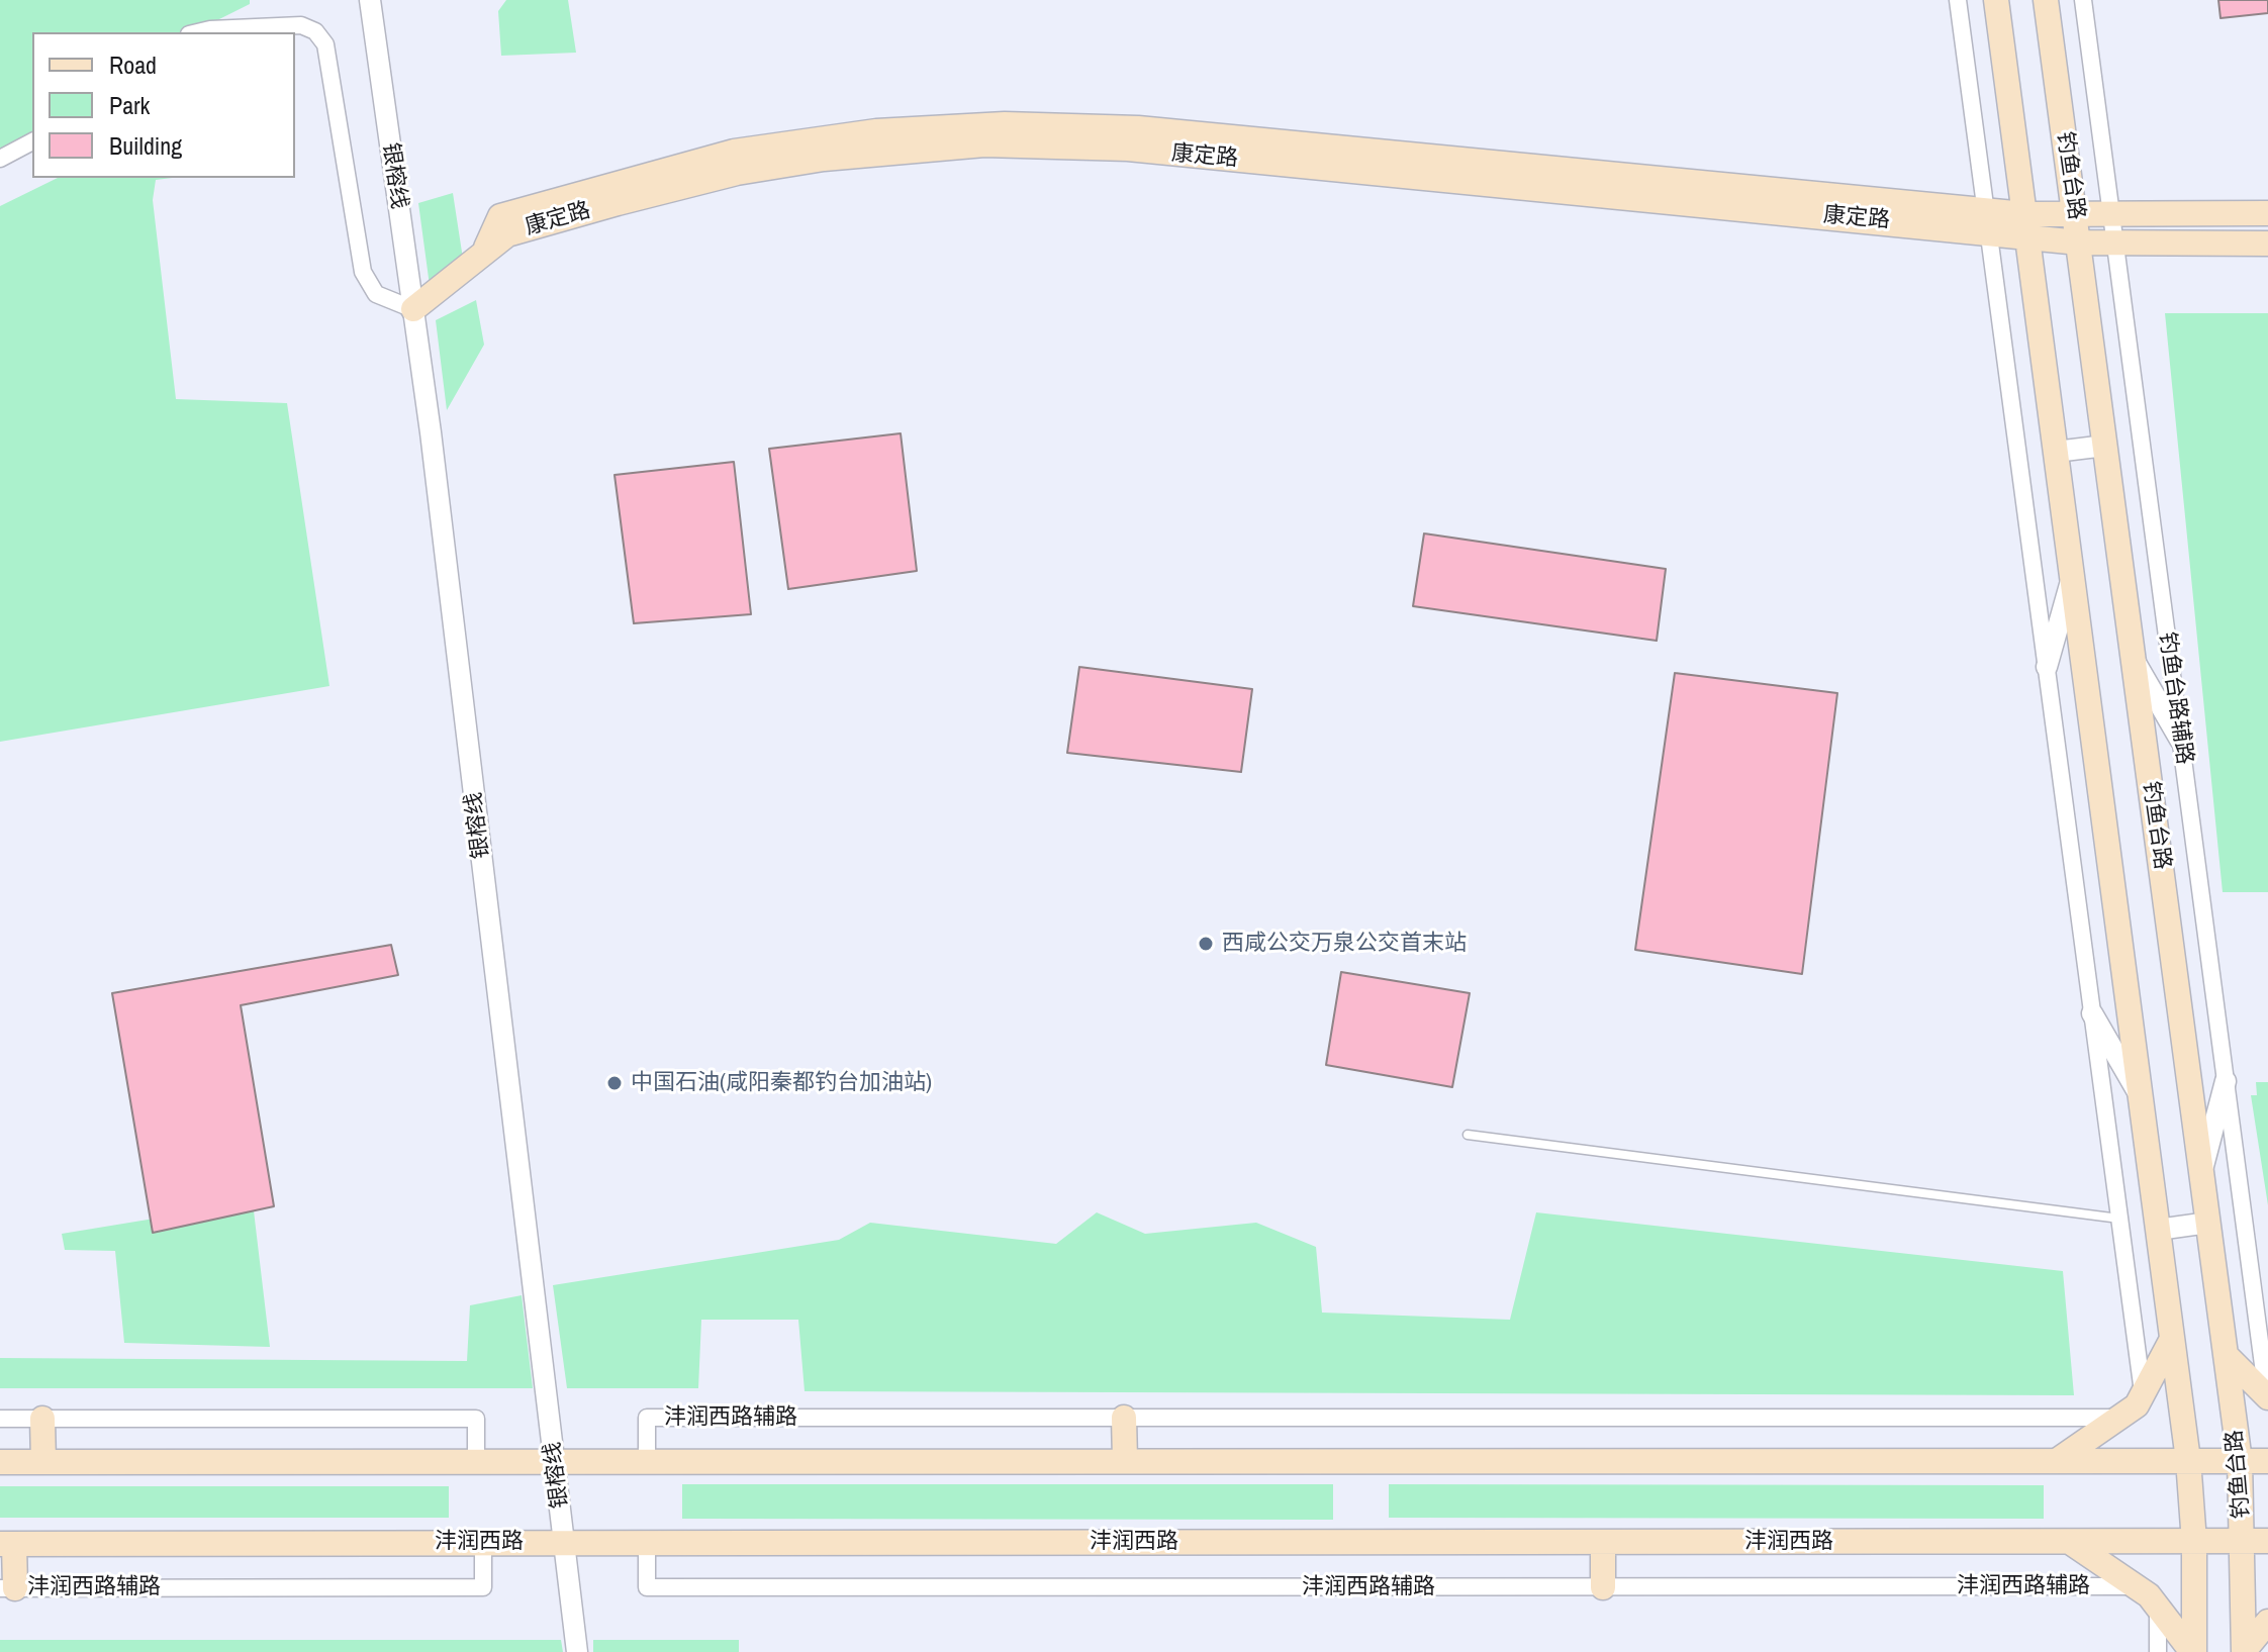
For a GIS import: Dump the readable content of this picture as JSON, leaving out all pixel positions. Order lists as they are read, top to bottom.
{
  "streets": {
    "main road": ["康定路", "钓鱼台路", "沣润西路"],
    "street": ["银榕线", "钓鱼台路辅路", "沣润西路辅路"]
  },
  "crossings": [
    ["康定路", "银榕线"],
    ["康定路", "钓鱼台路"],
    ["康定路", "钓鱼台路辅路"],
    ["银榕线", "沣润西路"],
    ["钓鱼台路", "沣润西路"],
    ["沣润西路辅路", "沣润西路"]
  ],
  "places": ["西咸公交万泉公交首末站", "中国石油(咸阳秦都钓台加油站)"],
  "legend": ["Road", "Park", "Building"]
}
